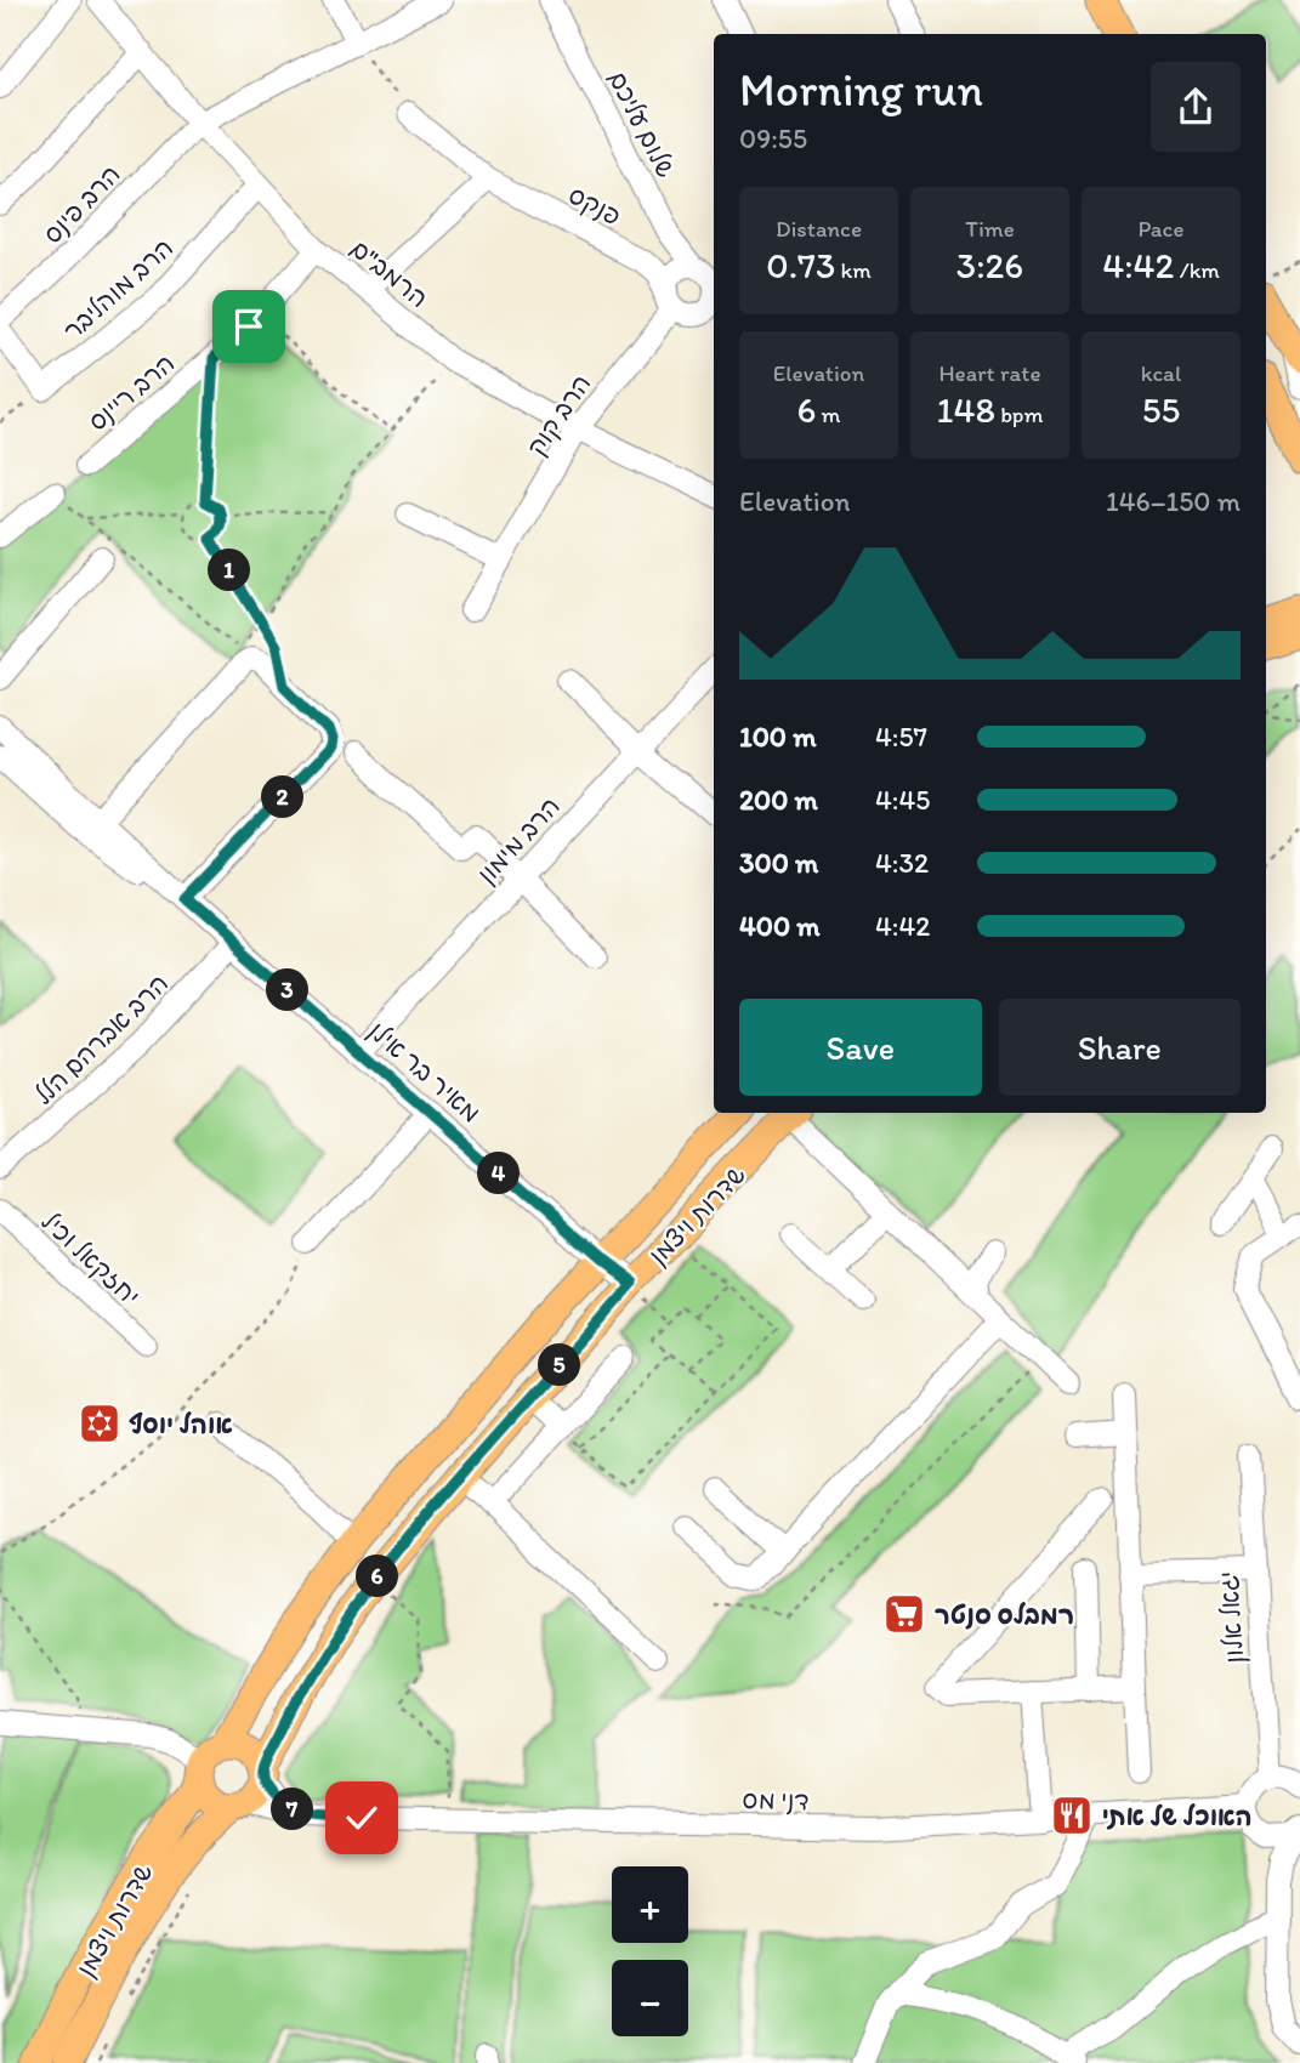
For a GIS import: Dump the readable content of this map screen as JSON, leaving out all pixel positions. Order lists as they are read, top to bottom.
{
  "streets": {
    "main road": ["שדרות ויצמן"],
    "street": [
      "שלום עליכם",
      "הרב פינס",
      "פנקס",
      "הרמב\"ם",
      "הרב מוהליבר",
      "הרב ריינס",
      "הרב קוק",
      "הרב מימון",
      "הרב אברהם הלל",
      "מאיר בר אילן",
      "יחזקאל וכיל",
      "יגאל אלון",
      "דני מס"
    ]
  },
  "crossings": [
    ["הרב פינס", "הרמב\"ם"],
    ["פנקס", "הרב קוק"],
    ["הרמב\"ם", "הרב מוהליבר"],
    ["הרמב\"ם", "הרב ריינס"],
    ["הרמב\"ם", "הרב קוק"],
    ["הרב מימון", "מאיר בר אילן"],
    ["הרב אברהם הלל", "מאיר בר אילן"],
    ["מאיר בר אילן", "שדרות ויצמן"],
    ["שדרות ויצמן", "דני מס"]
  ],
  "places": {
    "synagogue": ["אוהל יוסף"],
    "supermarket": ["רמבלס סנטר"],
    "restaurant": ["האוכל של אתי"]
  },
  "page": {
    "heading": ["Morning run", "09:55"],
    "stats": [
      ["Distance", "0.73 km"],
      ["Time", "3:26"],
      ["Pace", "4:42 /km"],
      ["Elevation", "6 m"],
      ["Heart rate", "148 bpm"],
      ["kcal", "55"]
    ],
    "chart": ["Elevation", "146–150 m"],
    "pins": [
      "1",
      "2",
      "3",
      "4",
      "5",
      "6",
      "7"
    ],
    "list": [
      {
        "name": "100 m",
        "note": "4:57"
      },
      {
        "name": "200 m",
        "note": "4:45"
      },
      {
        "name": "300 m",
        "note": "4:32"
      },
      {
        "name": "400 m",
        "note": "4:42"
      }
    ],
    "buttons": ["Save", "Share"],
    "map_buttons": ["+", "−"]
  }
}
